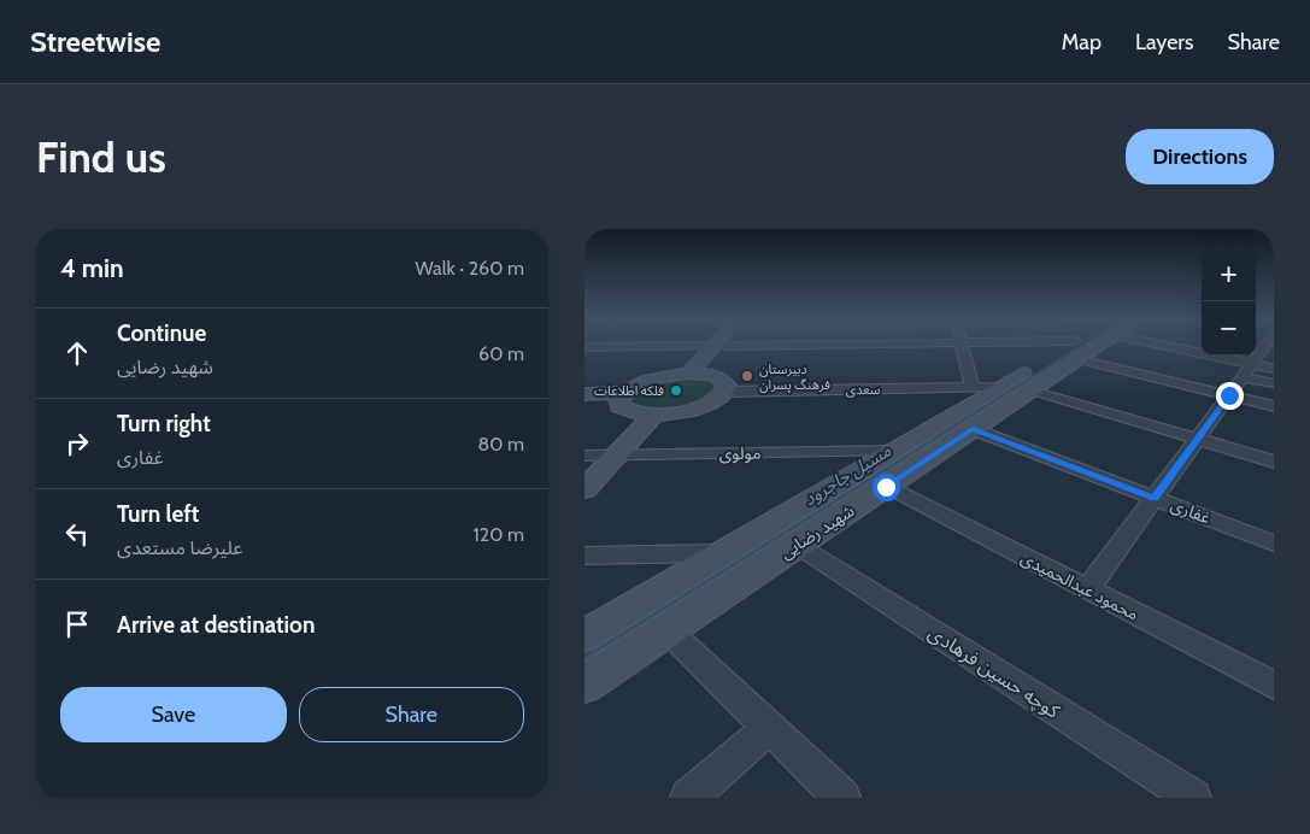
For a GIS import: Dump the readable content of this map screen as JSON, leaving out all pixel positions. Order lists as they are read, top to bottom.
{
  "streets": {
    "main road": ["شهید رضایی"],
    "street": [
      "سعدی",
      "مولوی",
      "غفاری",
      "محمود عبدالحمیدی",
      "کوچه حسین فرهادی"
    ]
  },
  "crossings": [
    ["سعدی", "شهید رضایی"],
    ["مولوی", "شهید رضایی"],
    ["غفاری", "شهید رضایی"],
    ["شهید رضایی", "محمود عبدالحمیدی"],
    ["شهید رضایی", "کوچه حسین فرهادی"]
  ],
  "water": ["مسیل جاجرود"],
  "places": ["دبیرستان فرهنگ پسران", "فلکه اطلاعات"],
  "page": {
    "header": "Streetwise",
    "nav": ["Map", "Layers", "Share"],
    "buttons": [
      "Directions",
      ["Save", "Share"]
    ],
    "title": "Find us",
    "heading": ["4 min", "Walk · 260 m"],
    "map_buttons": ["+", "−"],
    "list": [
      ["Continue", "شهید رضایی", "60 m"],
      ["Turn right", "غفاری", "80 m"],
      ["Turn left", "علیرضا مستعدی", "120 m"],
      "Arrive at destination"
    ]
  }
}
